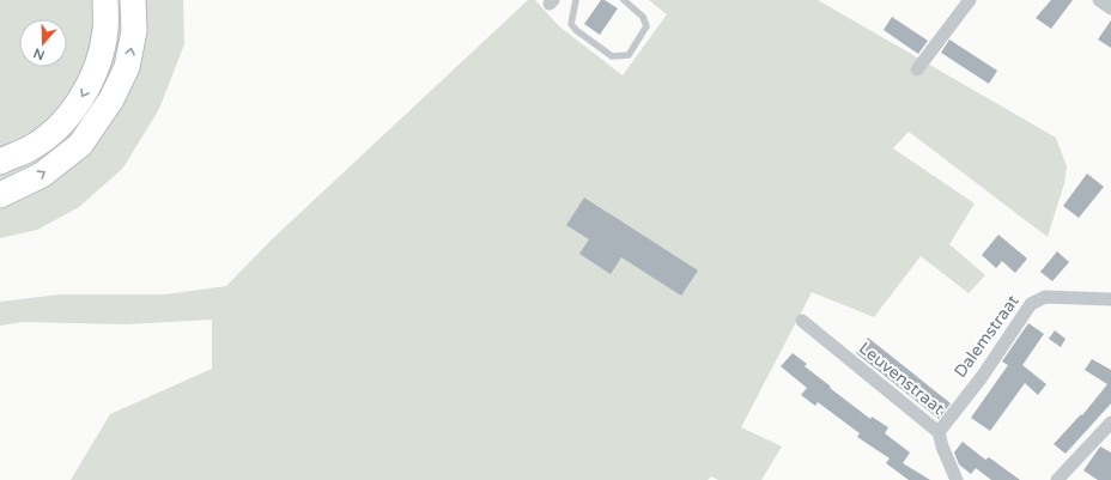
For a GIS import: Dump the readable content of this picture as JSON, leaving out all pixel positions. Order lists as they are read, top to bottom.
{
  "streets": {
    "street": ["Dalemstraat", "Leuvenstraat"]
  },
  "crossings": [
    ["Dalemstraat", "Leuvenstraat"]
  ],
  "north": "bottom"
}
